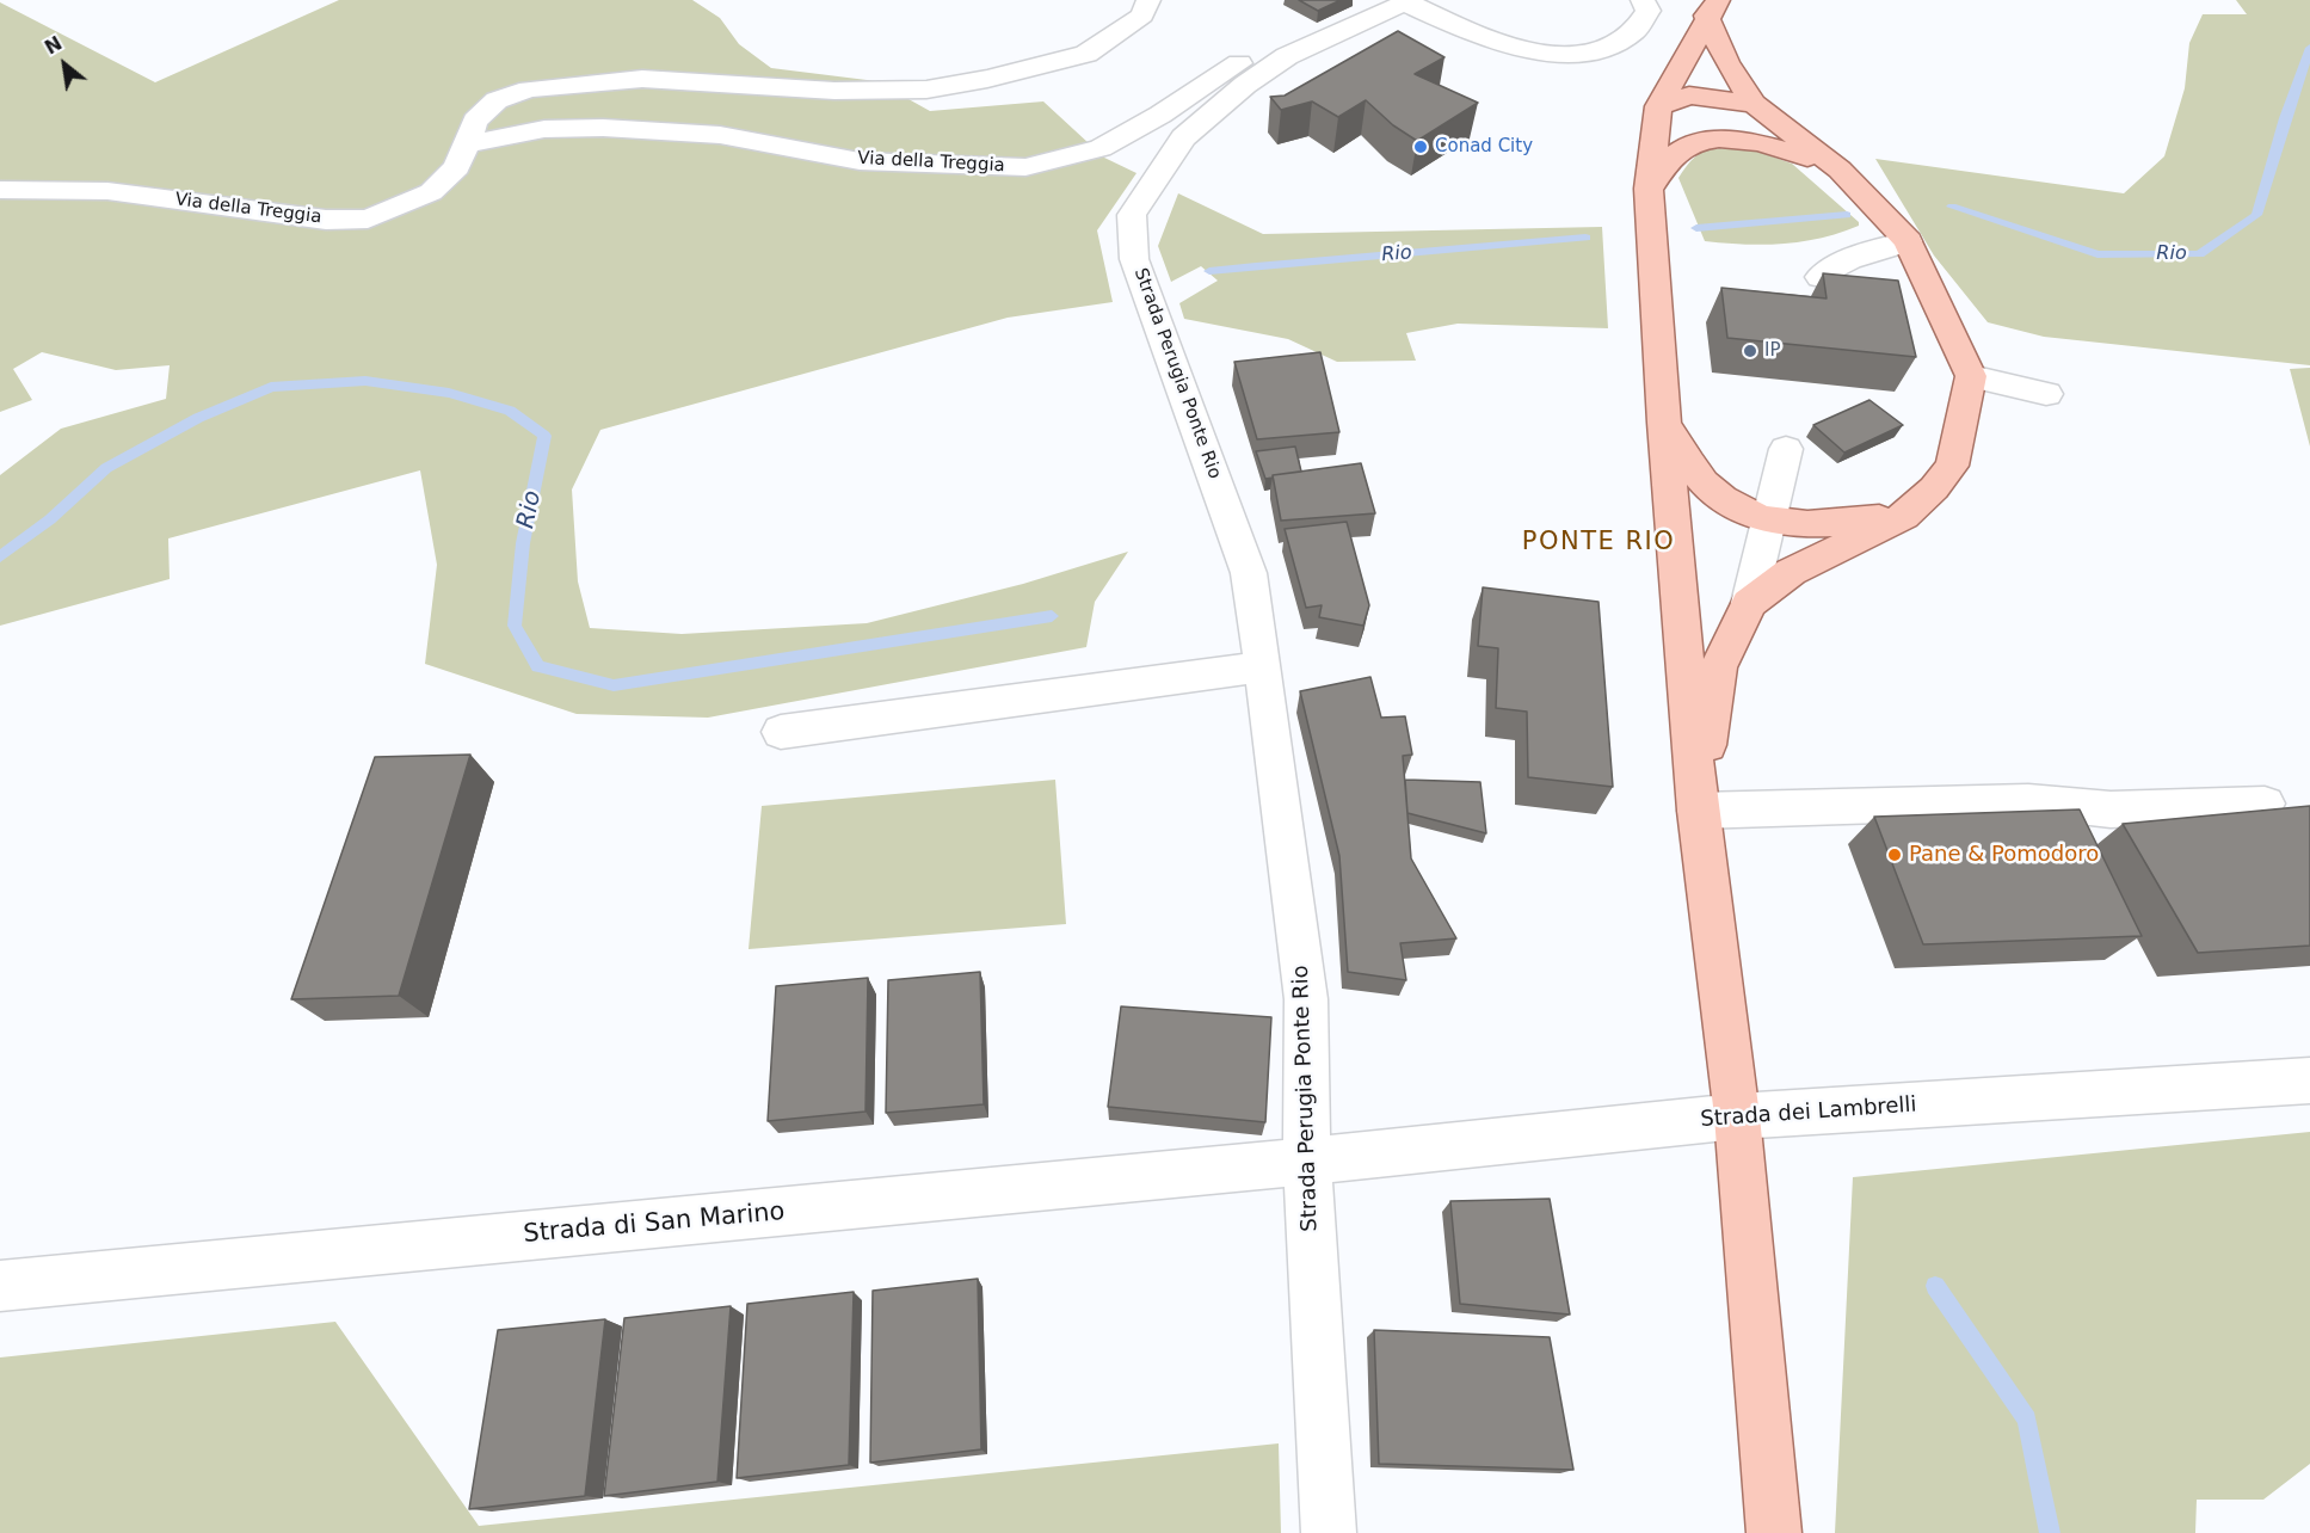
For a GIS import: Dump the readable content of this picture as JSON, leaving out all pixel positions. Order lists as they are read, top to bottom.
{
  "streets": {
    "street": [
      "Via della Treggia",
      "Strada Perugia Ponte Rio",
      "Strada dei Lambrelli",
      "Strada di San Marino"
    ]
  },
  "crossings": [
    ["Via della Treggia", "Strada Perugia Ponte Rio"],
    ["Strada Perugia Ponte Rio", "Strada dei Lambrelli"],
    ["Strada Perugia Ponte Rio", "Strada di San Marino"],
    ["Strada dei Lambrelli", "Strada di San Marino"]
  ],
  "districts": ["PONTE RIO"],
  "water": ["Rio"],
  "places": ["Conad City", "IP", "Pane & Pomodoro"],
  "north": "top left"
}
